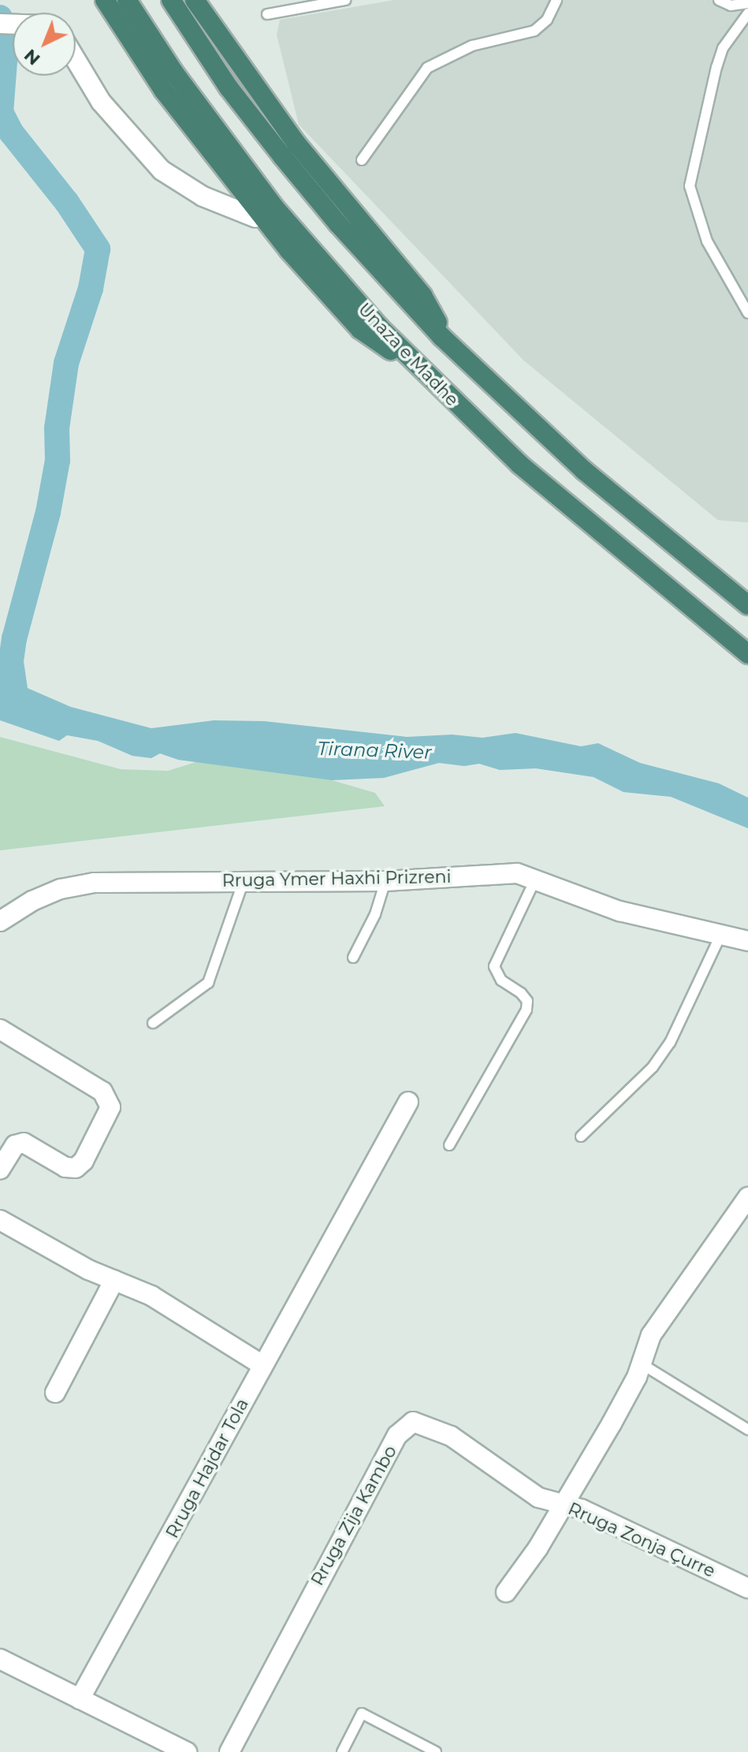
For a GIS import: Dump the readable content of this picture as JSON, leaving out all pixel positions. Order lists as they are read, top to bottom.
{
  "streets": {
    "highway": ["Unaza e Madhe"],
    "street": [
      "Rruga Ymer Haxhi Prizreni",
      "Rruga Hajdar Tola",
      "Rruga Zija Kambo",
      "Rruga Zonja Çurre"
    ]
  },
  "crossings": [
    ["Rruga Zija Kambo", "Rruga Zonja Çurre"]
  ],
  "water": ["Tirana River"],
  "north": "bottom left"
}
